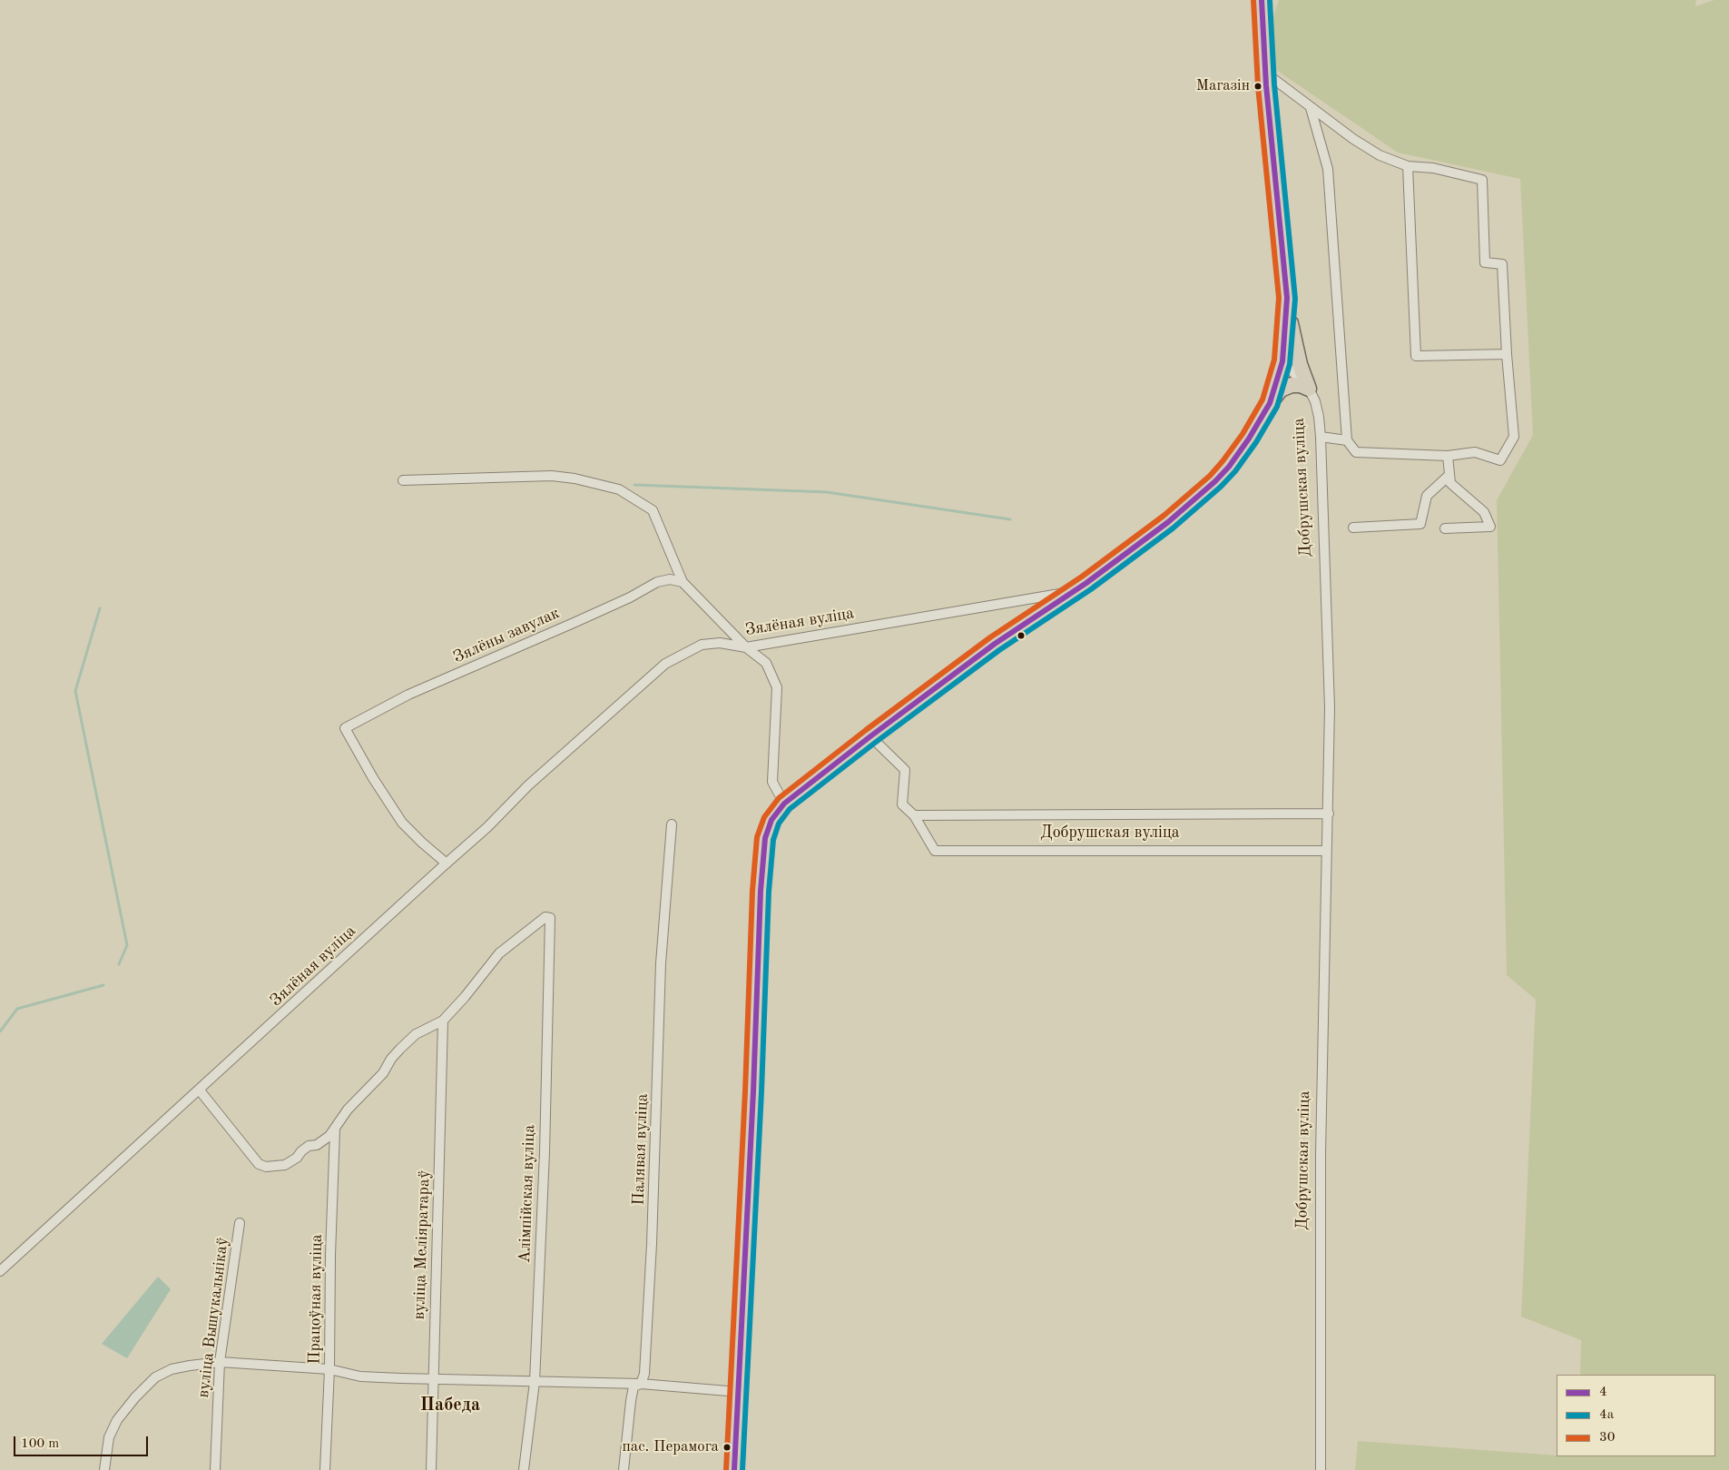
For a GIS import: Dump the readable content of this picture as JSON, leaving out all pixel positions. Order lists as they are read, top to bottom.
{
  "streets": {
    "street": [
      "Добрушская вуліца",
      "Зялёная вуліца",
      "Зялёны завулак",
      "Палявая вуліца",
      "Алімпійская вуліца",
      "вуліца Меліяратараў",
      "Працоўная вуліца",
      "вуліца Вышукальнікаў"
    ]
  },
  "crossings": [
    ["Зялёная вуліца", "Зялёны завулак"],
    ["Алімпійская вуліца", "вуліца Меліяратараў"]
  ],
  "districts": ["Пабеда"],
  "places": ["Магазін", "пас. Перамога"],
  "lines": ["transit line 4", "transit line 4а", "transit line 30"],
  "legend": ["4", "4а", "30"],
  "scale_bar": "100 m"
}
